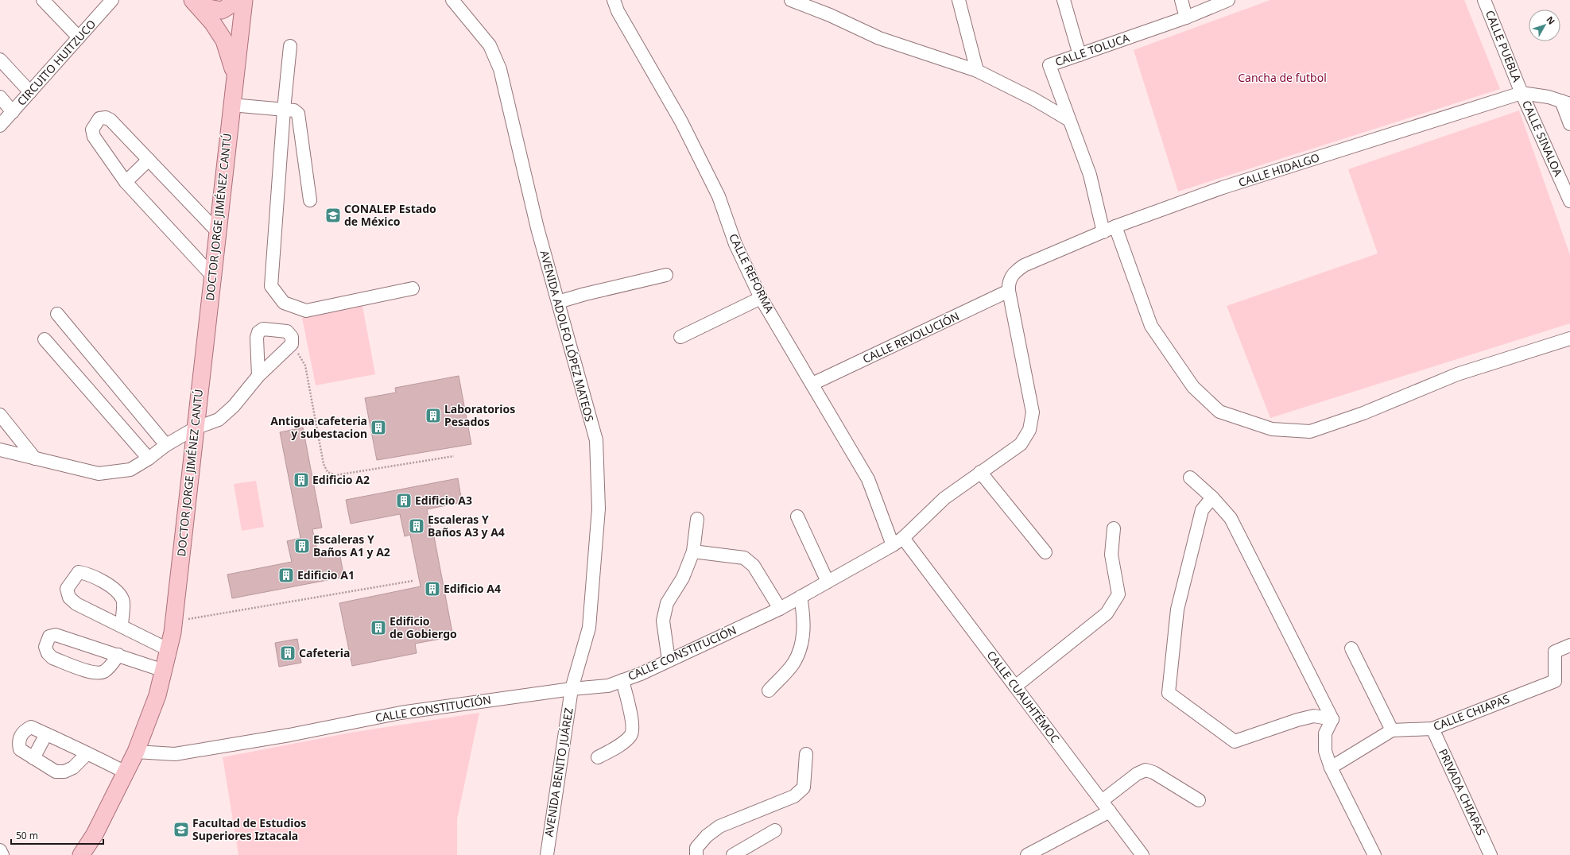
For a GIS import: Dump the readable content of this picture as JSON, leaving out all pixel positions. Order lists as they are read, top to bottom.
{
  "streets": {
    "main road": ["DOCTOR JORGE JIMÉNEZ CANTÚ"],
    "street": [
      "CALLE PUEBLA",
      "CALLE TOLUCA",
      "CIRCUITO HUITZUCO",
      "CALLE SINALOA",
      "CALLE HIDALGO",
      "CALLE REFORMA",
      "AVENIDA ADOLFO LÓPEZ MATEOS",
      "CALLE REVOLUCIÓN",
      "CALLE CONSTITUCIÓN",
      "CALLE CUAUHTÉMOC",
      "CALLE CHIAPAS",
      "AVENIDA BENITO JUÁREZ",
      "PRIVADA CHIAPAS"
    ]
  },
  "crossings": [
    ["CALLE PUEBLA", "CALLE SINALOA"],
    ["CALLE PUEBLA", "CALLE HIDALGO"],
    ["CALLE TOLUCA", "CALLE HIDALGO"],
    ["CALLE SINALOA", "CALLE HIDALGO"],
    ["CALLE HIDALGO", "CALLE REVOLUCIÓN"],
    ["CALLE HIDALGO", "CALLE CONSTITUCIÓN"],
    ["DOCTOR JORGE JIMÉNEZ CANTÚ", "CALLE CONSTITUCIÓN"],
    ["CALLE REFORMA", "CALLE REVOLUCIÓN"],
    ["CALLE REFORMA", "CALLE CONSTITUCIÓN"],
    ["CALLE REFORMA", "CALLE CUAUHTÉMOC"],
    ["AVENIDA ADOLFO LÓPEZ MATEOS", "CALLE CONSTITUCIÓN"],
    ["AVENIDA ADOLFO LÓPEZ MATEOS", "AVENIDA BENITO JUÁREZ"],
    ["CALLE REVOLUCIÓN", "CALLE CONSTITUCIÓN"],
    ["CALLE CONSTITUCIÓN", "CALLE CUAUHTÉMOC"],
    ["CALLE CONSTITUCIÓN", "AVENIDA BENITO JUÁREZ"],
    ["CALLE CHIAPAS", "PRIVADA CHIAPAS"]
  ],
  "parks": ["Cancha de futbol"],
  "places": {
    "school or university": ["CONALEP Estado de México", "Facultad de Estudios Superiores Iztacala"],
    "building": [
      "Laboratorios Pesados",
      "Antigua cafeteria y subestacion",
      "Edificio A2",
      "Edificio A3",
      "Escaleras Y Baños A3 y A4",
      "Escaleras Y Baños A1 y A2",
      "Edificio A1",
      "Edificio A4",
      "Edificio de Gobiergo",
      "Cafeteria"
    ]
  },
  "scale_bar": "50 m",
  "north": "top right"
}
